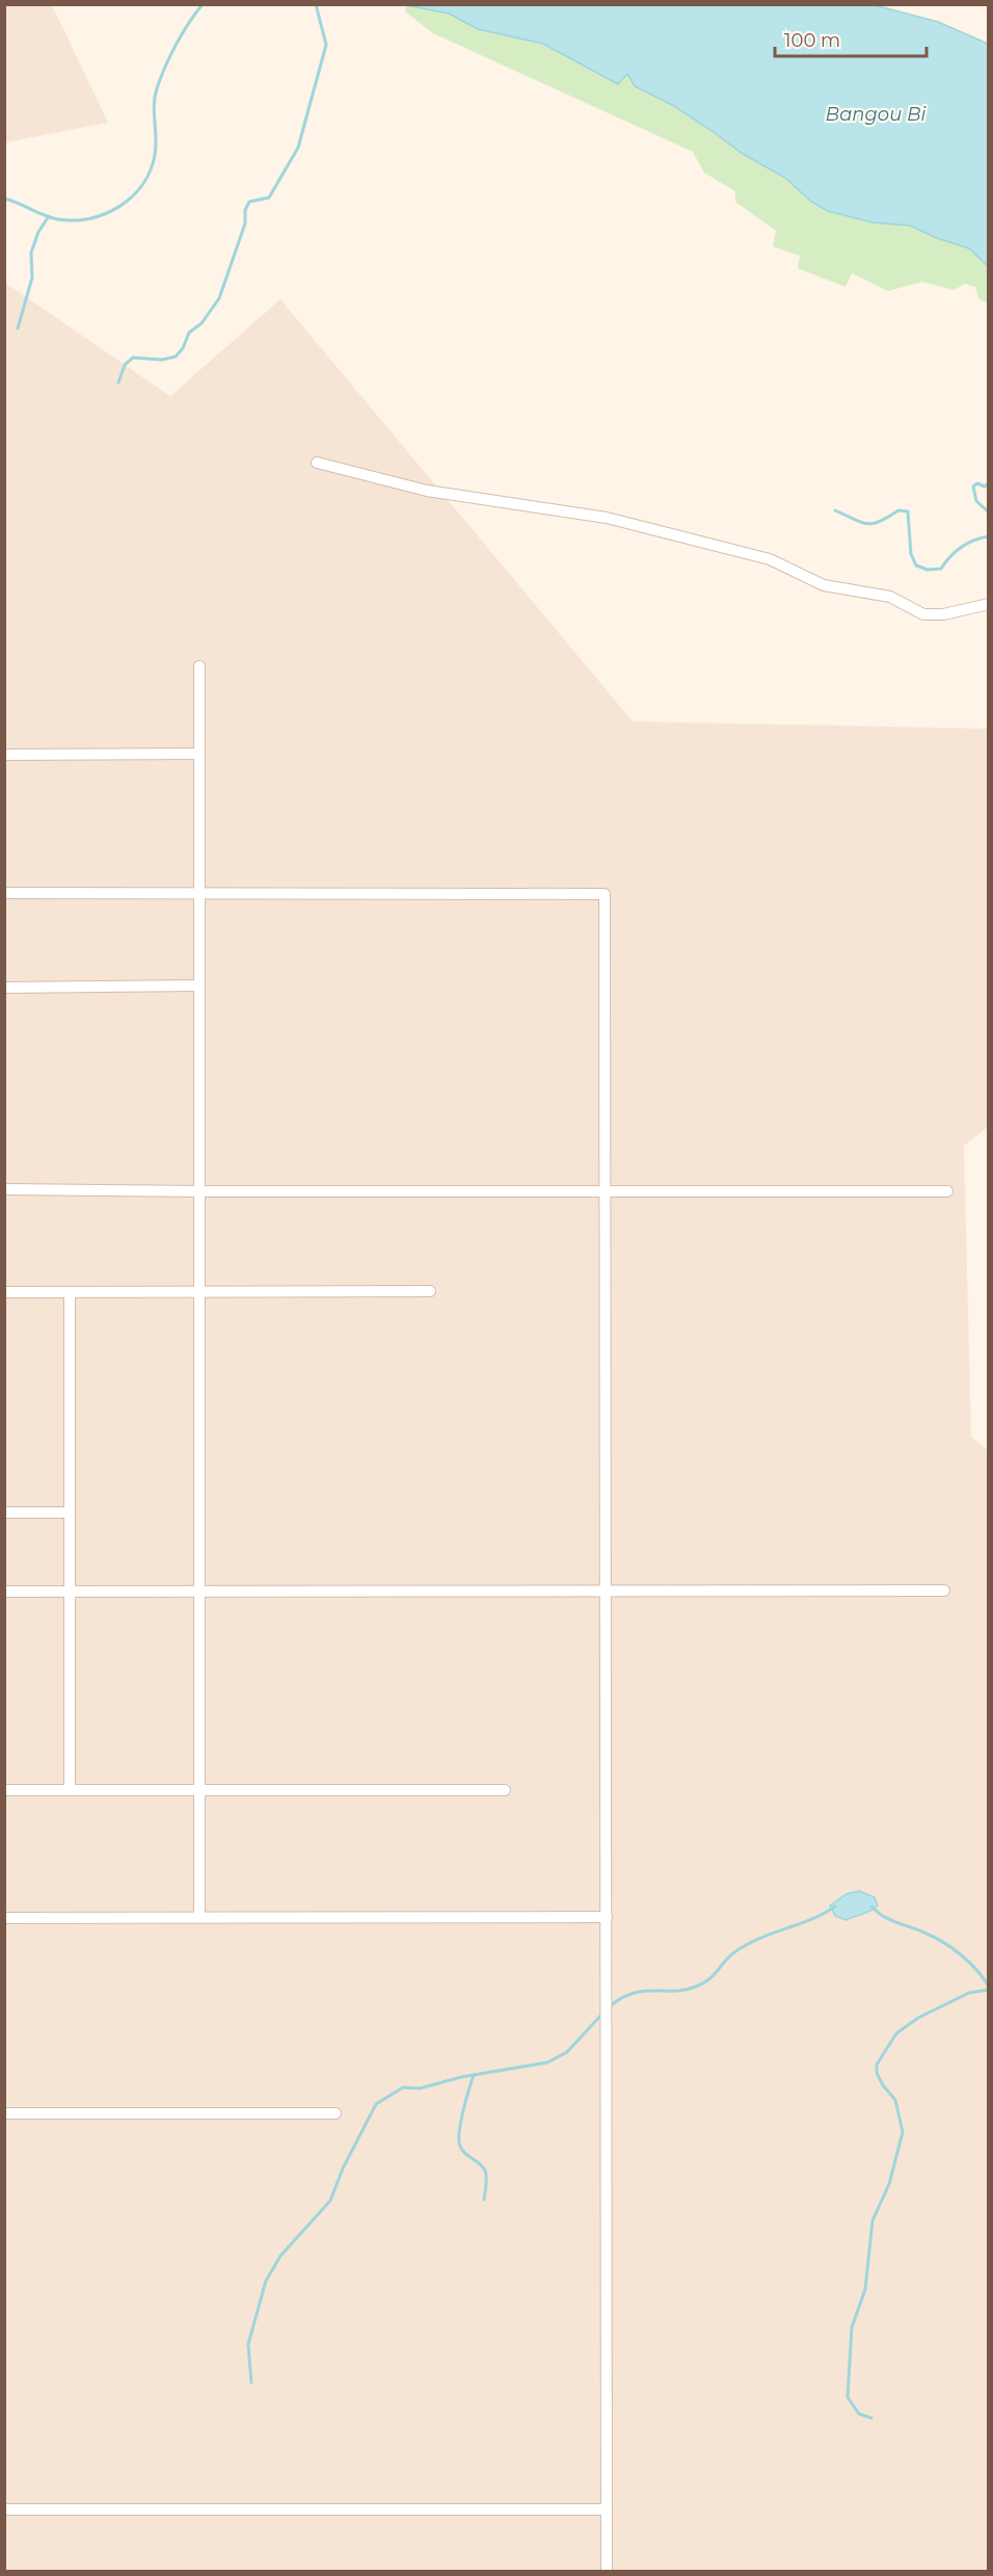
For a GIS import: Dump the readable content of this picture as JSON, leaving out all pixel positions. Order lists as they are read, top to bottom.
{
  "water": ["Bangou Bi"],
  "scale_bar": "100 m"
}
